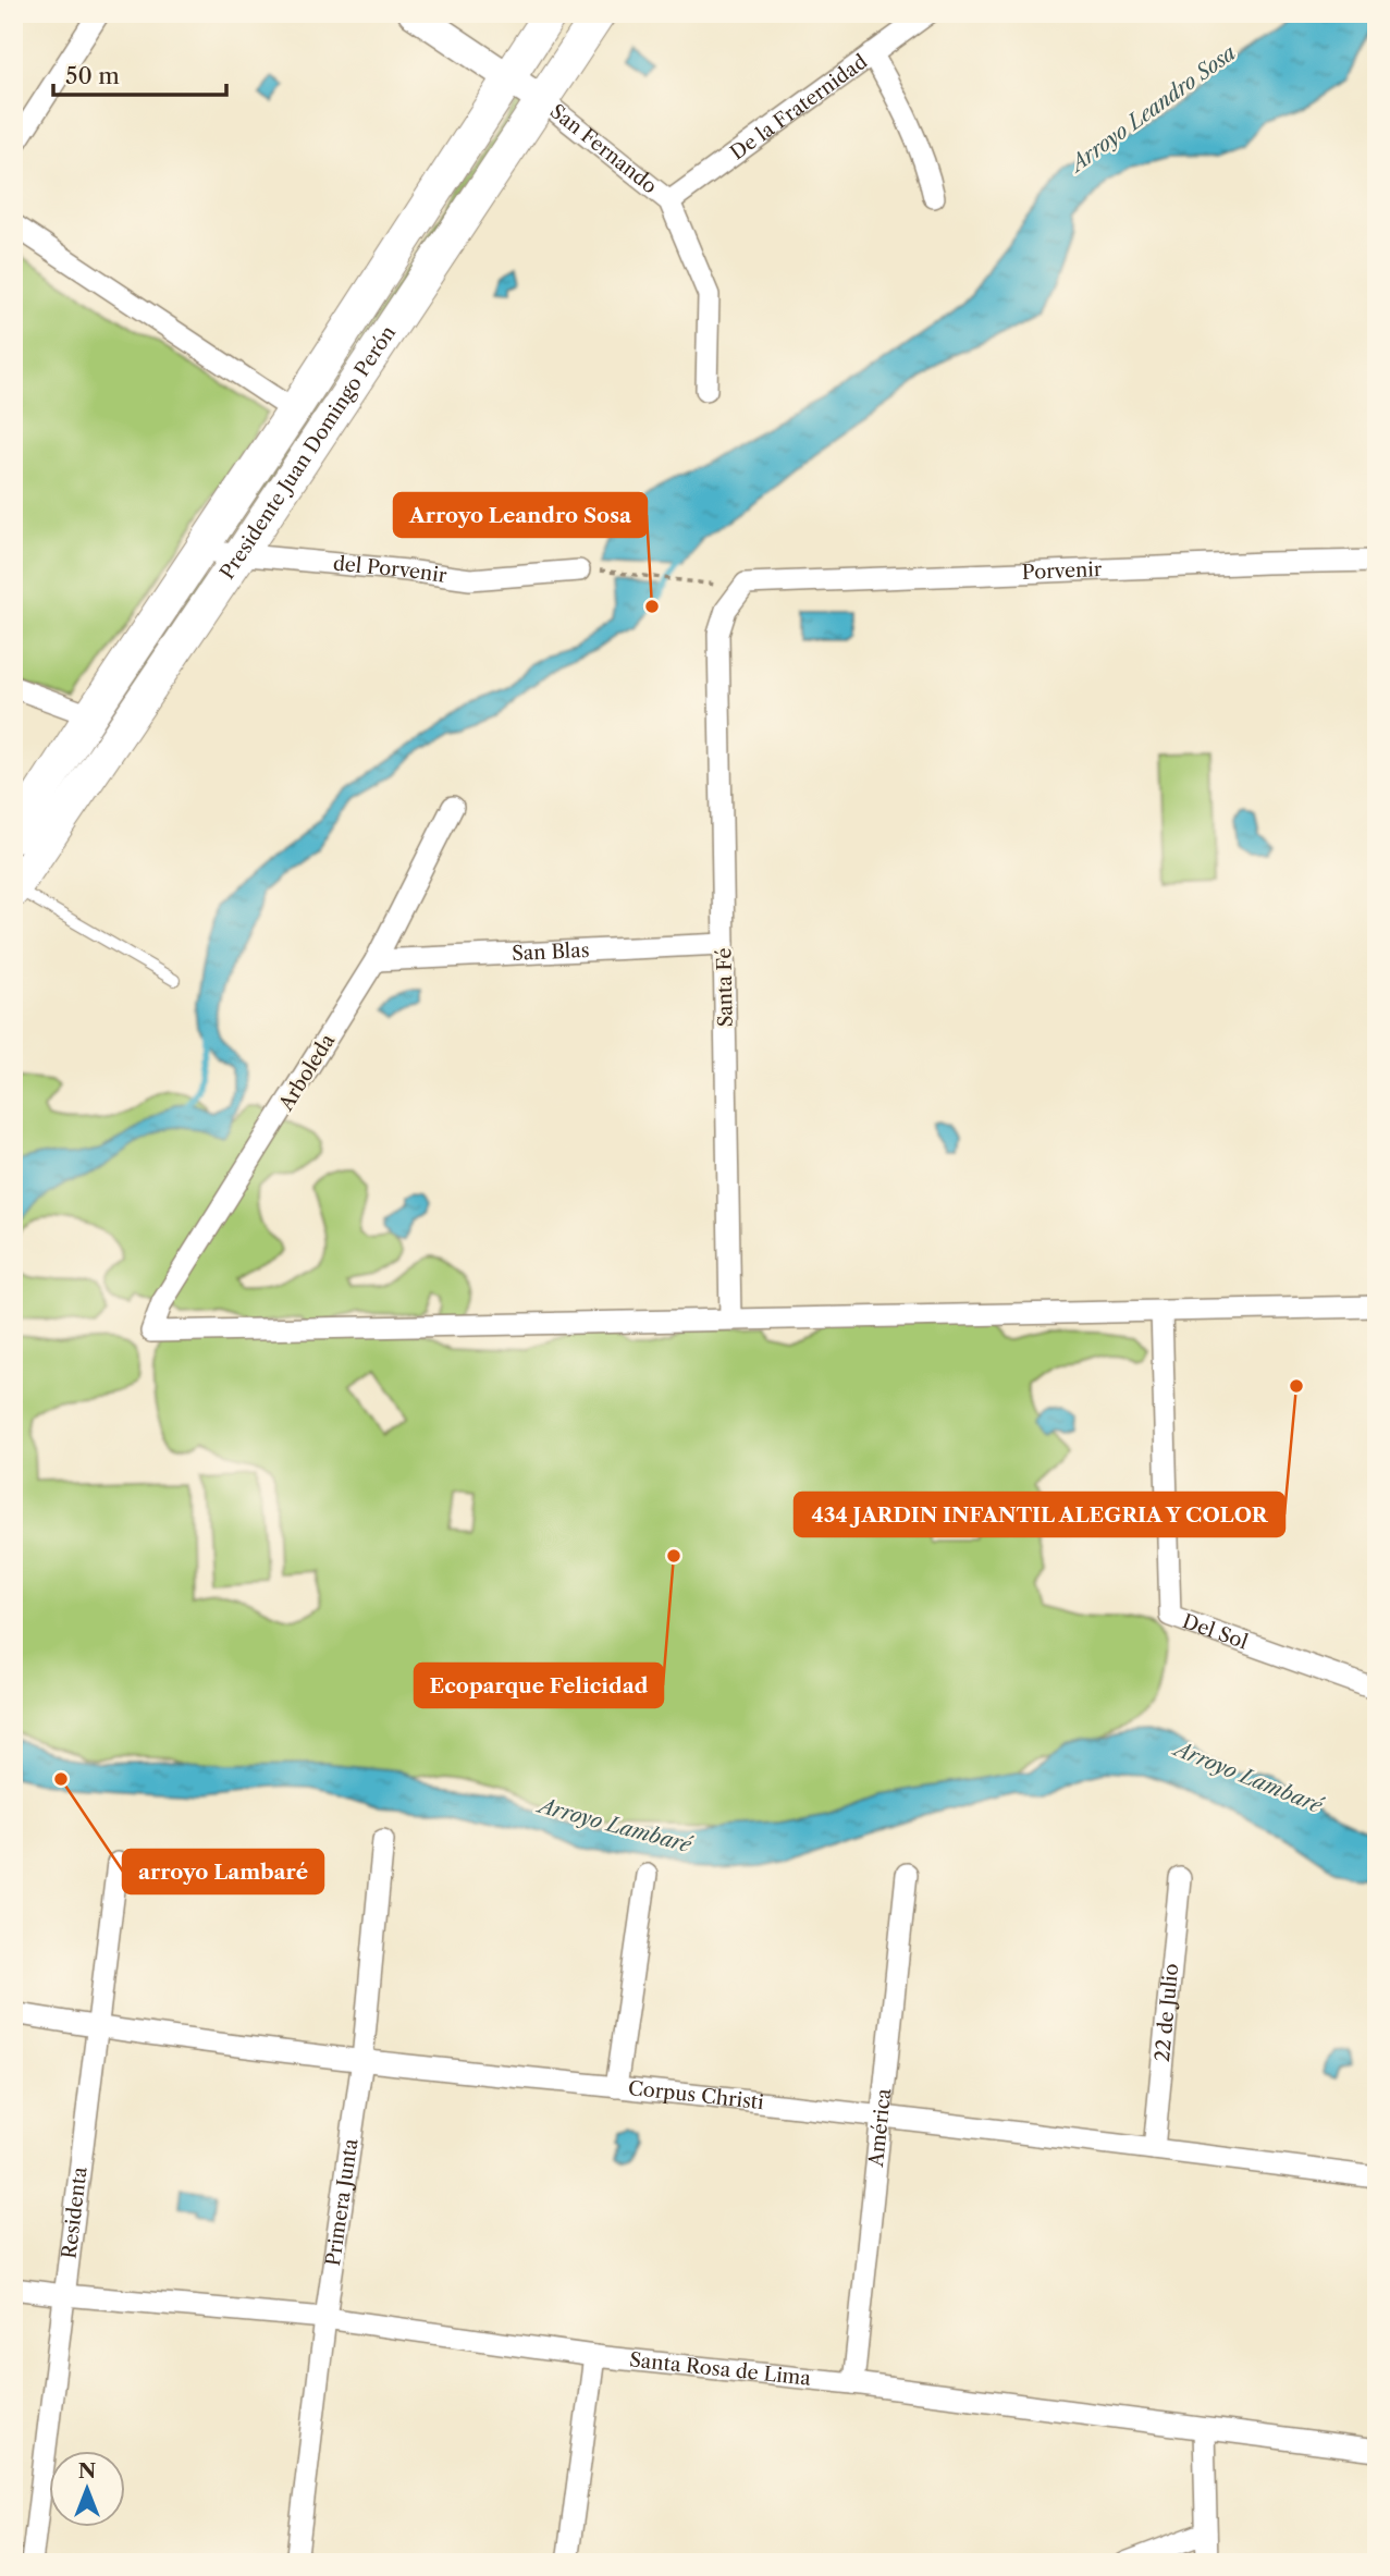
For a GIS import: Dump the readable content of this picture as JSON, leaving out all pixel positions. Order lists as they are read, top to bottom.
{
  "streets": {
    "main road": ["Presidente Juan Domingo Perón"],
    "street": [
      "De la Fraternidad",
      "San Fernando",
      "del Porvenir",
      "Porvenir",
      "San Blas",
      "Santa Fé",
      "Arboleda",
      "Del Sol",
      "22 de Julio",
      "Corpus Christi",
      "América",
      "Primera Junta",
      "Residenta",
      "Santa Rosa de Lima"
    ]
  },
  "crossings": [
    ["De la Fraternidad", "San Fernando"],
    ["San Fernando", "Presidente Juan Domingo Perón"],
    ["Presidente Juan Domingo Perón", "del Porvenir"],
    ["Porvenir", "Santa Fé"],
    ["San Blas", "Santa Fé"],
    ["San Blas", "Arboleda"],
    ["Santa Fé", "Arboleda"],
    ["22 de Julio", "Corpus Christi"],
    ["Corpus Christi", "América"],
    ["Corpus Christi", "Primera Junta"],
    ["Corpus Christi", "Residenta"],
    ["América", "Santa Rosa de Lima"],
    ["Primera Junta", "Santa Rosa de Lima"],
    ["Residenta", "Santa Rosa de Lima"]
  ],
  "water": ["Arroyo Leandro Sosa", "Arroyo Lambaré"],
  "places": [
    "Arroyo Leandro Sosa",
    "434 JARDIN INFANTIL ALEGRIA Y COLOR",
    "Ecoparque Felicidad",
    "arroyo Lambaré"
  ],
  "scale_bar": "50 m",
  "north": "top"
}
